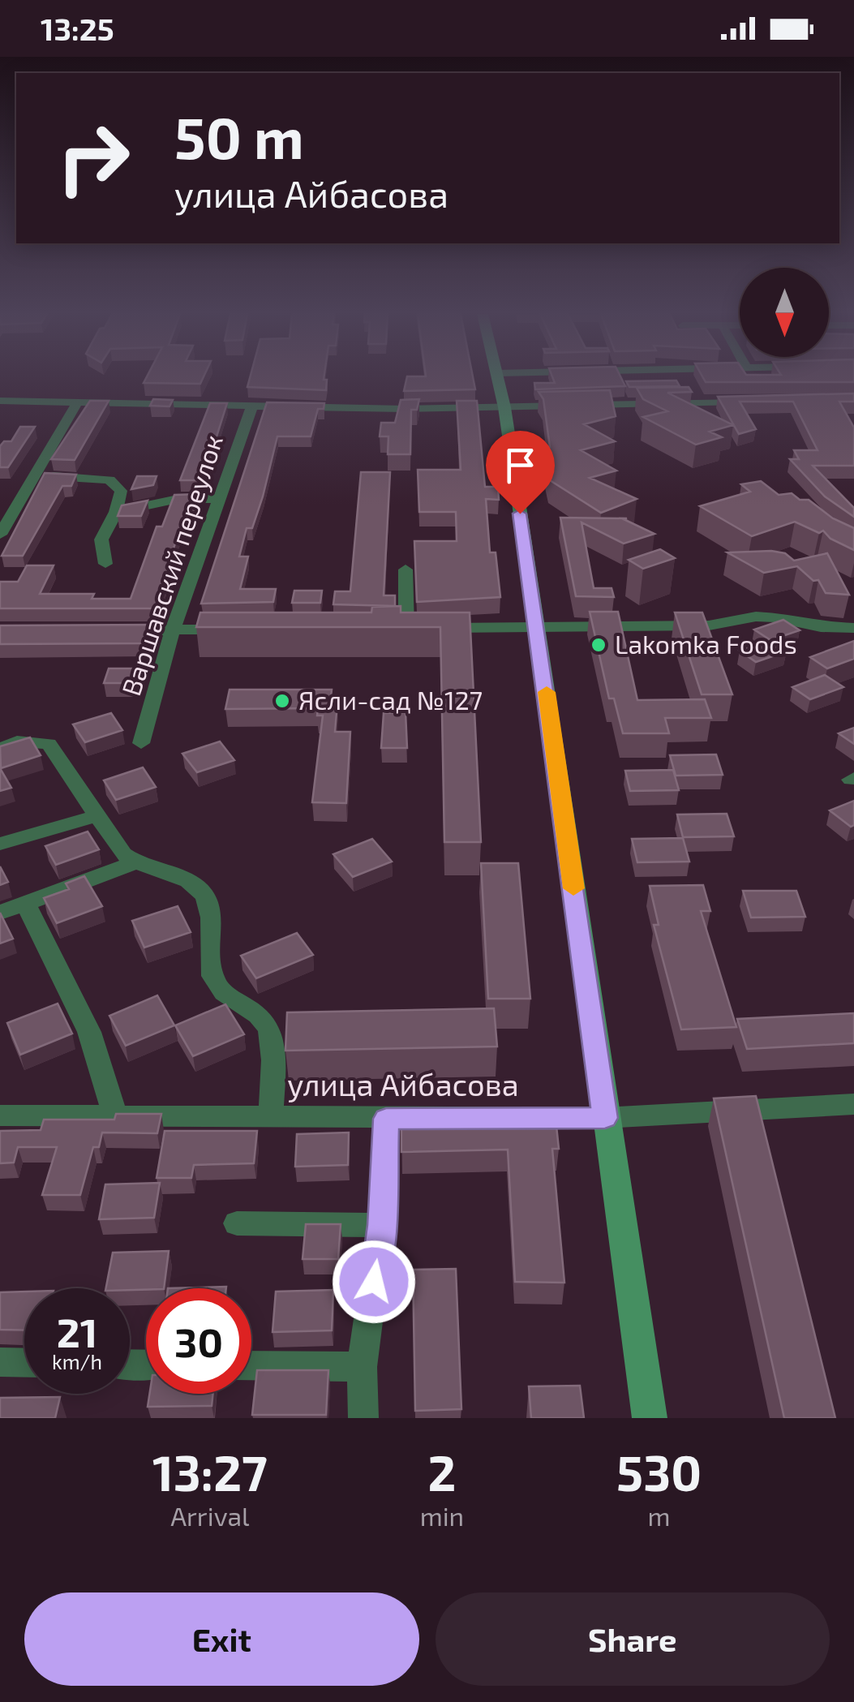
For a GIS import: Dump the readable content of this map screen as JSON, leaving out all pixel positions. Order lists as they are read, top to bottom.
{
  "streets": {
    "street": ["Варшавский переулок", "улица Айбасова"]
  },
  "places": ["Lakomka Foods", "Ясли-сад №127"],
  "north": "bottom",
  "page": {
    "status": "13:25",
    "turn": ["50 m", "улица Айбасова"],
    "speed": "21 km/h",
    "limit": "30",
    "eta": [
      "13:27",
      "Arrival",
      "2",
      "min",
      "530",
      "m"
    ],
    "buttons": ["Exit", "Share"]
  }
}
